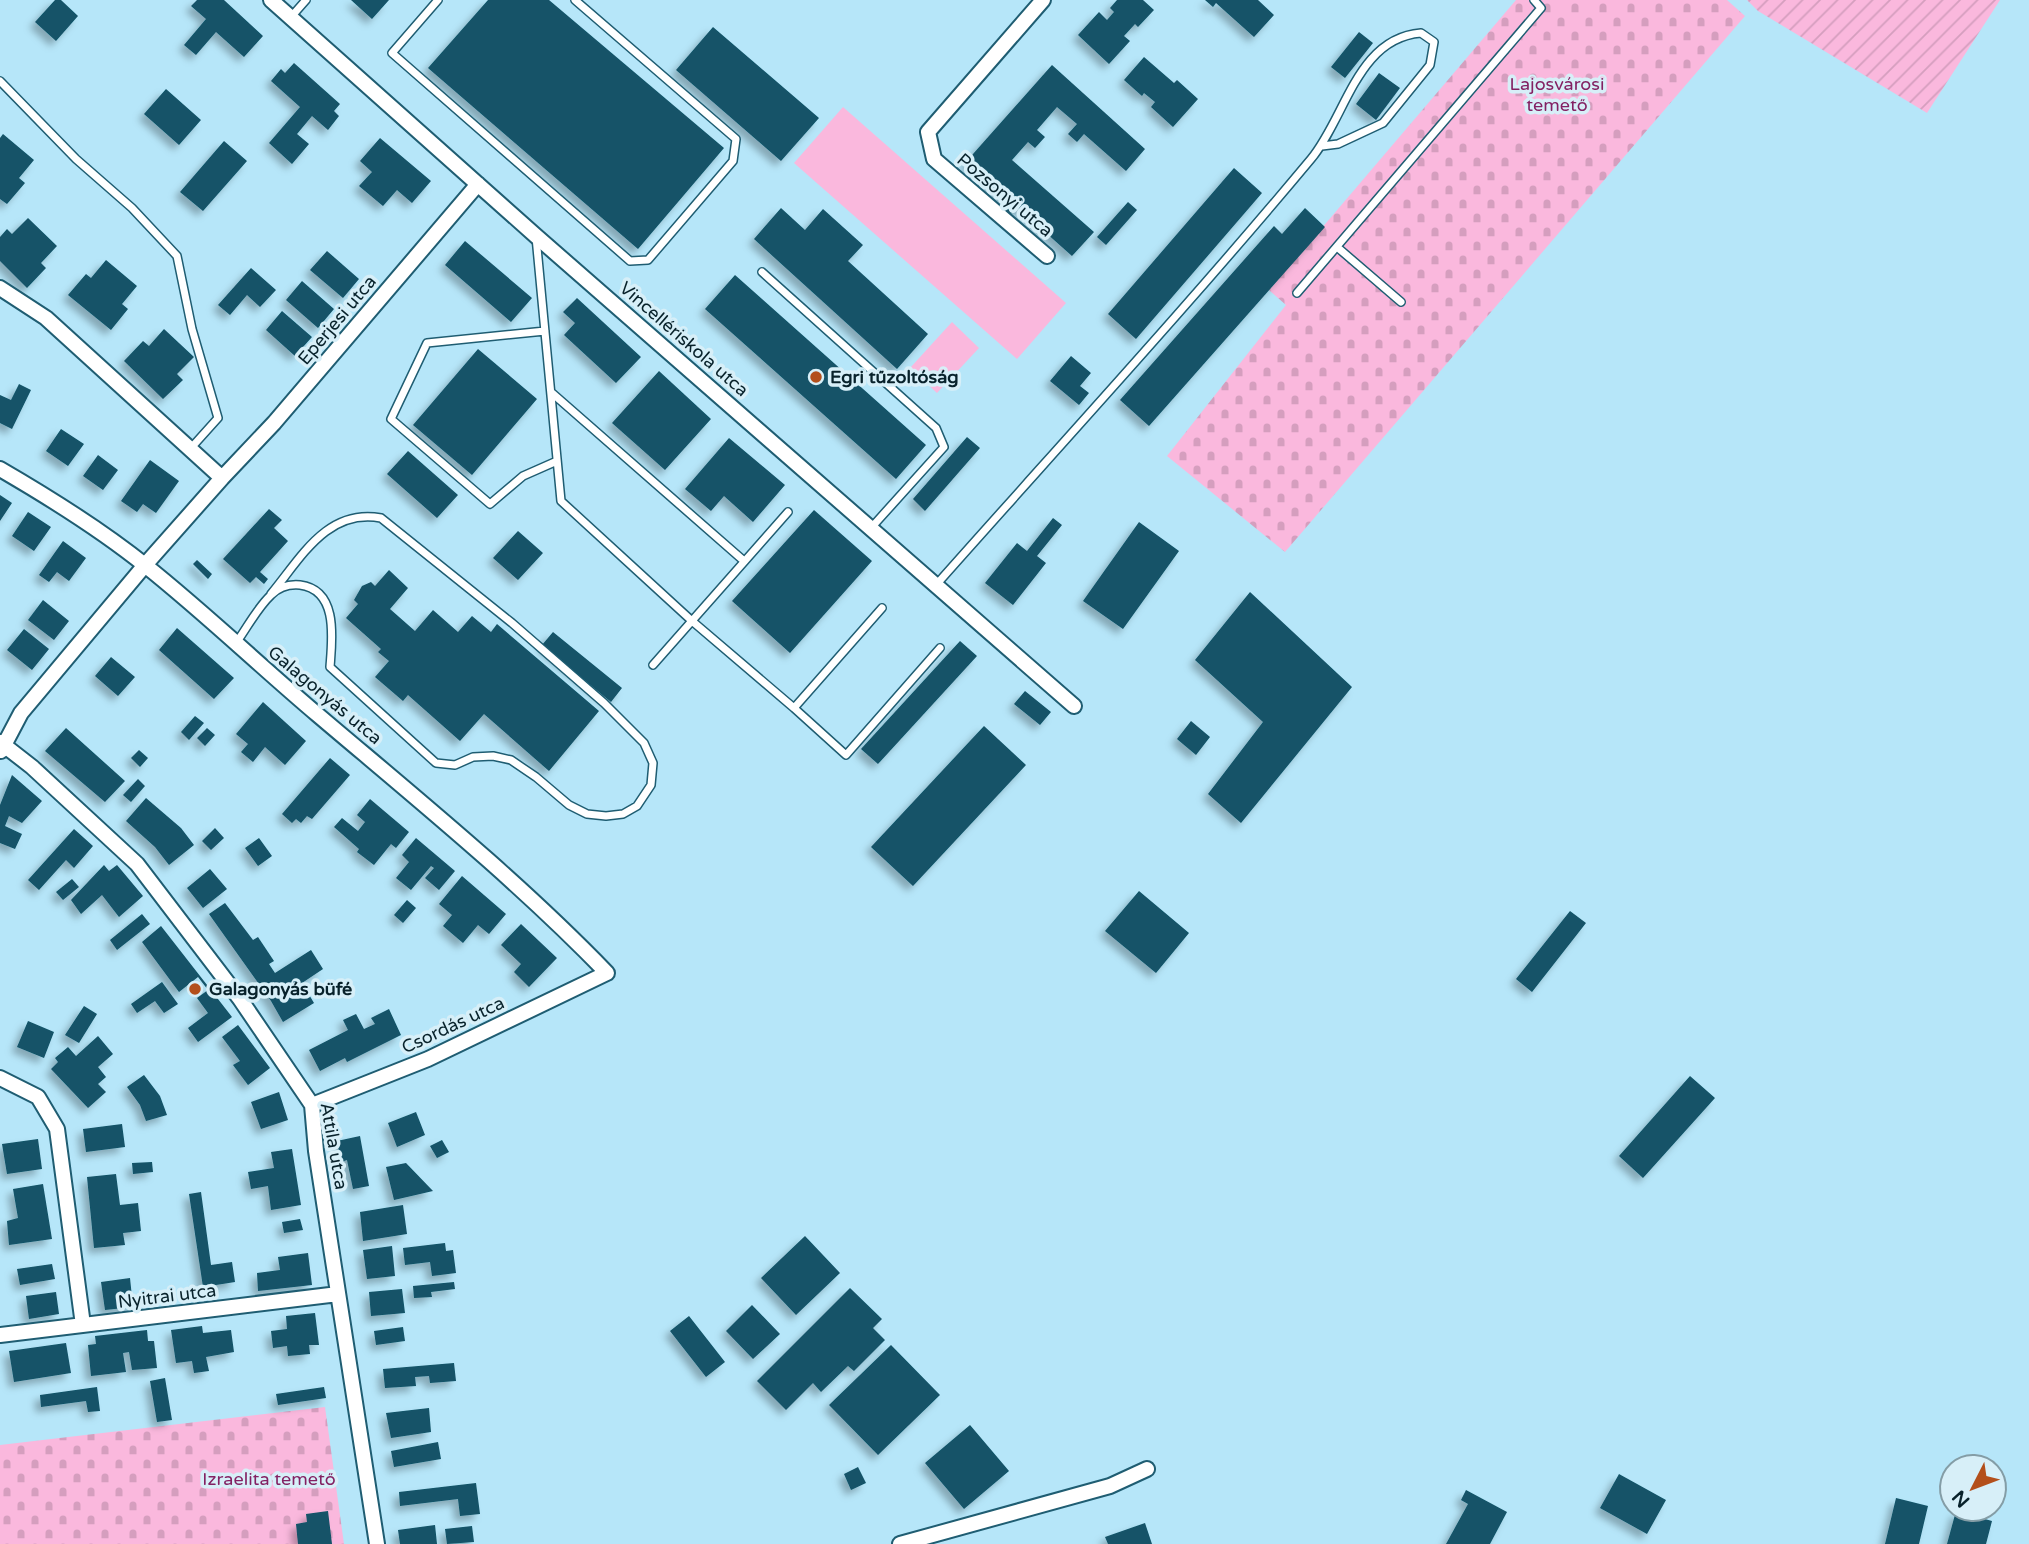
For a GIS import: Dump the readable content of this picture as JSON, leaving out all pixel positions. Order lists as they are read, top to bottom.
{
  "streets": {
    "street": [
      "Pozsonyi utca",
      "Eperjesi utca",
      "Vincellériskola utca",
      "Galagonyás utca",
      "Csordás utca",
      "Attila utca",
      "Nyitrai utca"
    ]
  },
  "crossings": [
    ["Eperjesi utca", "Vincellériskola utca"],
    ["Eperjesi utca", "Galagonyás utca"],
    ["Eperjesi utca", "Attila utca"],
    ["Galagonyás utca", "Csordás utca"],
    ["Csordás utca", "Attila utca"],
    ["Attila utca", "Nyitrai utca"]
  ],
  "parks": ["Lajosvárosi temető", "Izraelita temető"],
  "places": ["Egri tűzoltóság", "Galagonyás büfé"],
  "north": "bottom left"
}
